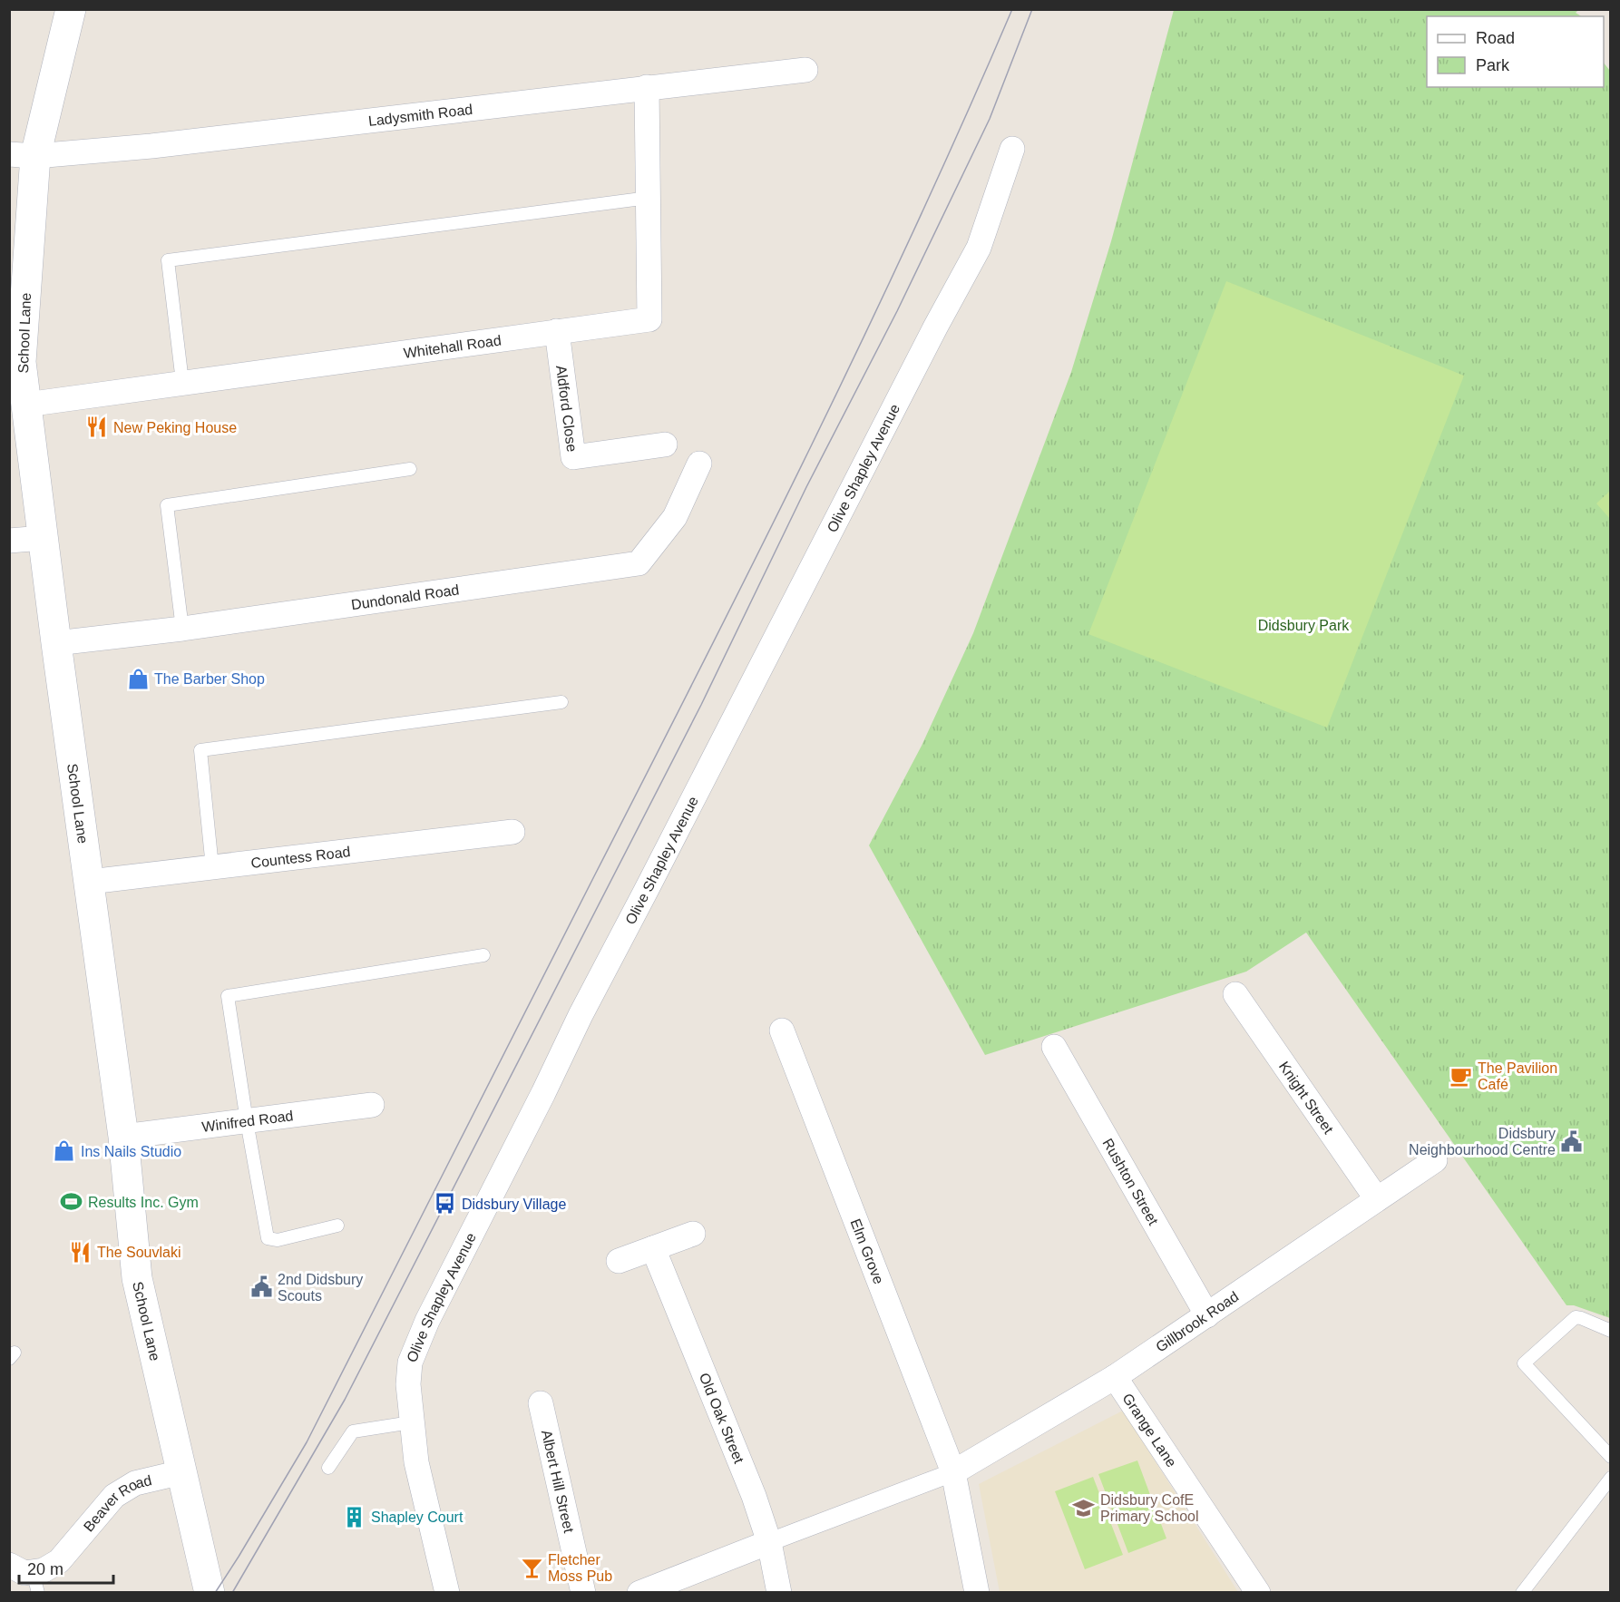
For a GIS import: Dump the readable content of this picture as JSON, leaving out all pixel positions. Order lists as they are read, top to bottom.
{
  "streets": {
    "street": [
      "Ladysmith Road",
      "School Lane",
      "Whitehall Road",
      "Aldford Close",
      "Olive Shapley Avenue",
      "Dundonald Road",
      "Countess Road",
      "Knight Street",
      "Winifred Road",
      "Rushton Street",
      "Elm Grove",
      "Gillbrook Road",
      "Old Oak Street",
      "Grange Lane",
      "Albert Hill Street",
      "Beaver Road"
    ]
  },
  "crossings": [
    ["Ladysmith Road", "School Lane"],
    ["Ladysmith Road", "Whitehall Road"],
    ["School Lane", "Whitehall Road"],
    ["School Lane", "Dundonald Road"],
    ["School Lane", "Countess Road"],
    ["School Lane", "Winifred Road"],
    ["School Lane", "Beaver Road"],
    ["Whitehall Road", "Aldford Close"],
    ["Knight Street", "Gillbrook Road"],
    ["Rushton Street", "Gillbrook Road"],
    ["Elm Grove", "Gillbrook Road"],
    ["Gillbrook Road", "Grange Lane"]
  ],
  "parks": ["Didsbury Park"],
  "places": {
    "restaurant": ["New Peking House", "The Souvlaki"],
    "shop": ["The Barber Shop", "Ins Nails Studio"],
    "cafe": ["The Pavilion Café"],
    "public building": ["Didsbury Neighbourhood Centre", "2nd Didsbury Scouts"],
    "sports": ["Results Inc. Gym"],
    "bus stop": ["Didsbury Village"],
    "school or university": ["Didsbury CofE Primary School"],
    "building": ["Shapley Court"],
    "bar": ["Fletcher Moss Pub"]
  },
  "legend": ["Road", "Park"],
  "scale_bar": "20 m"
}
